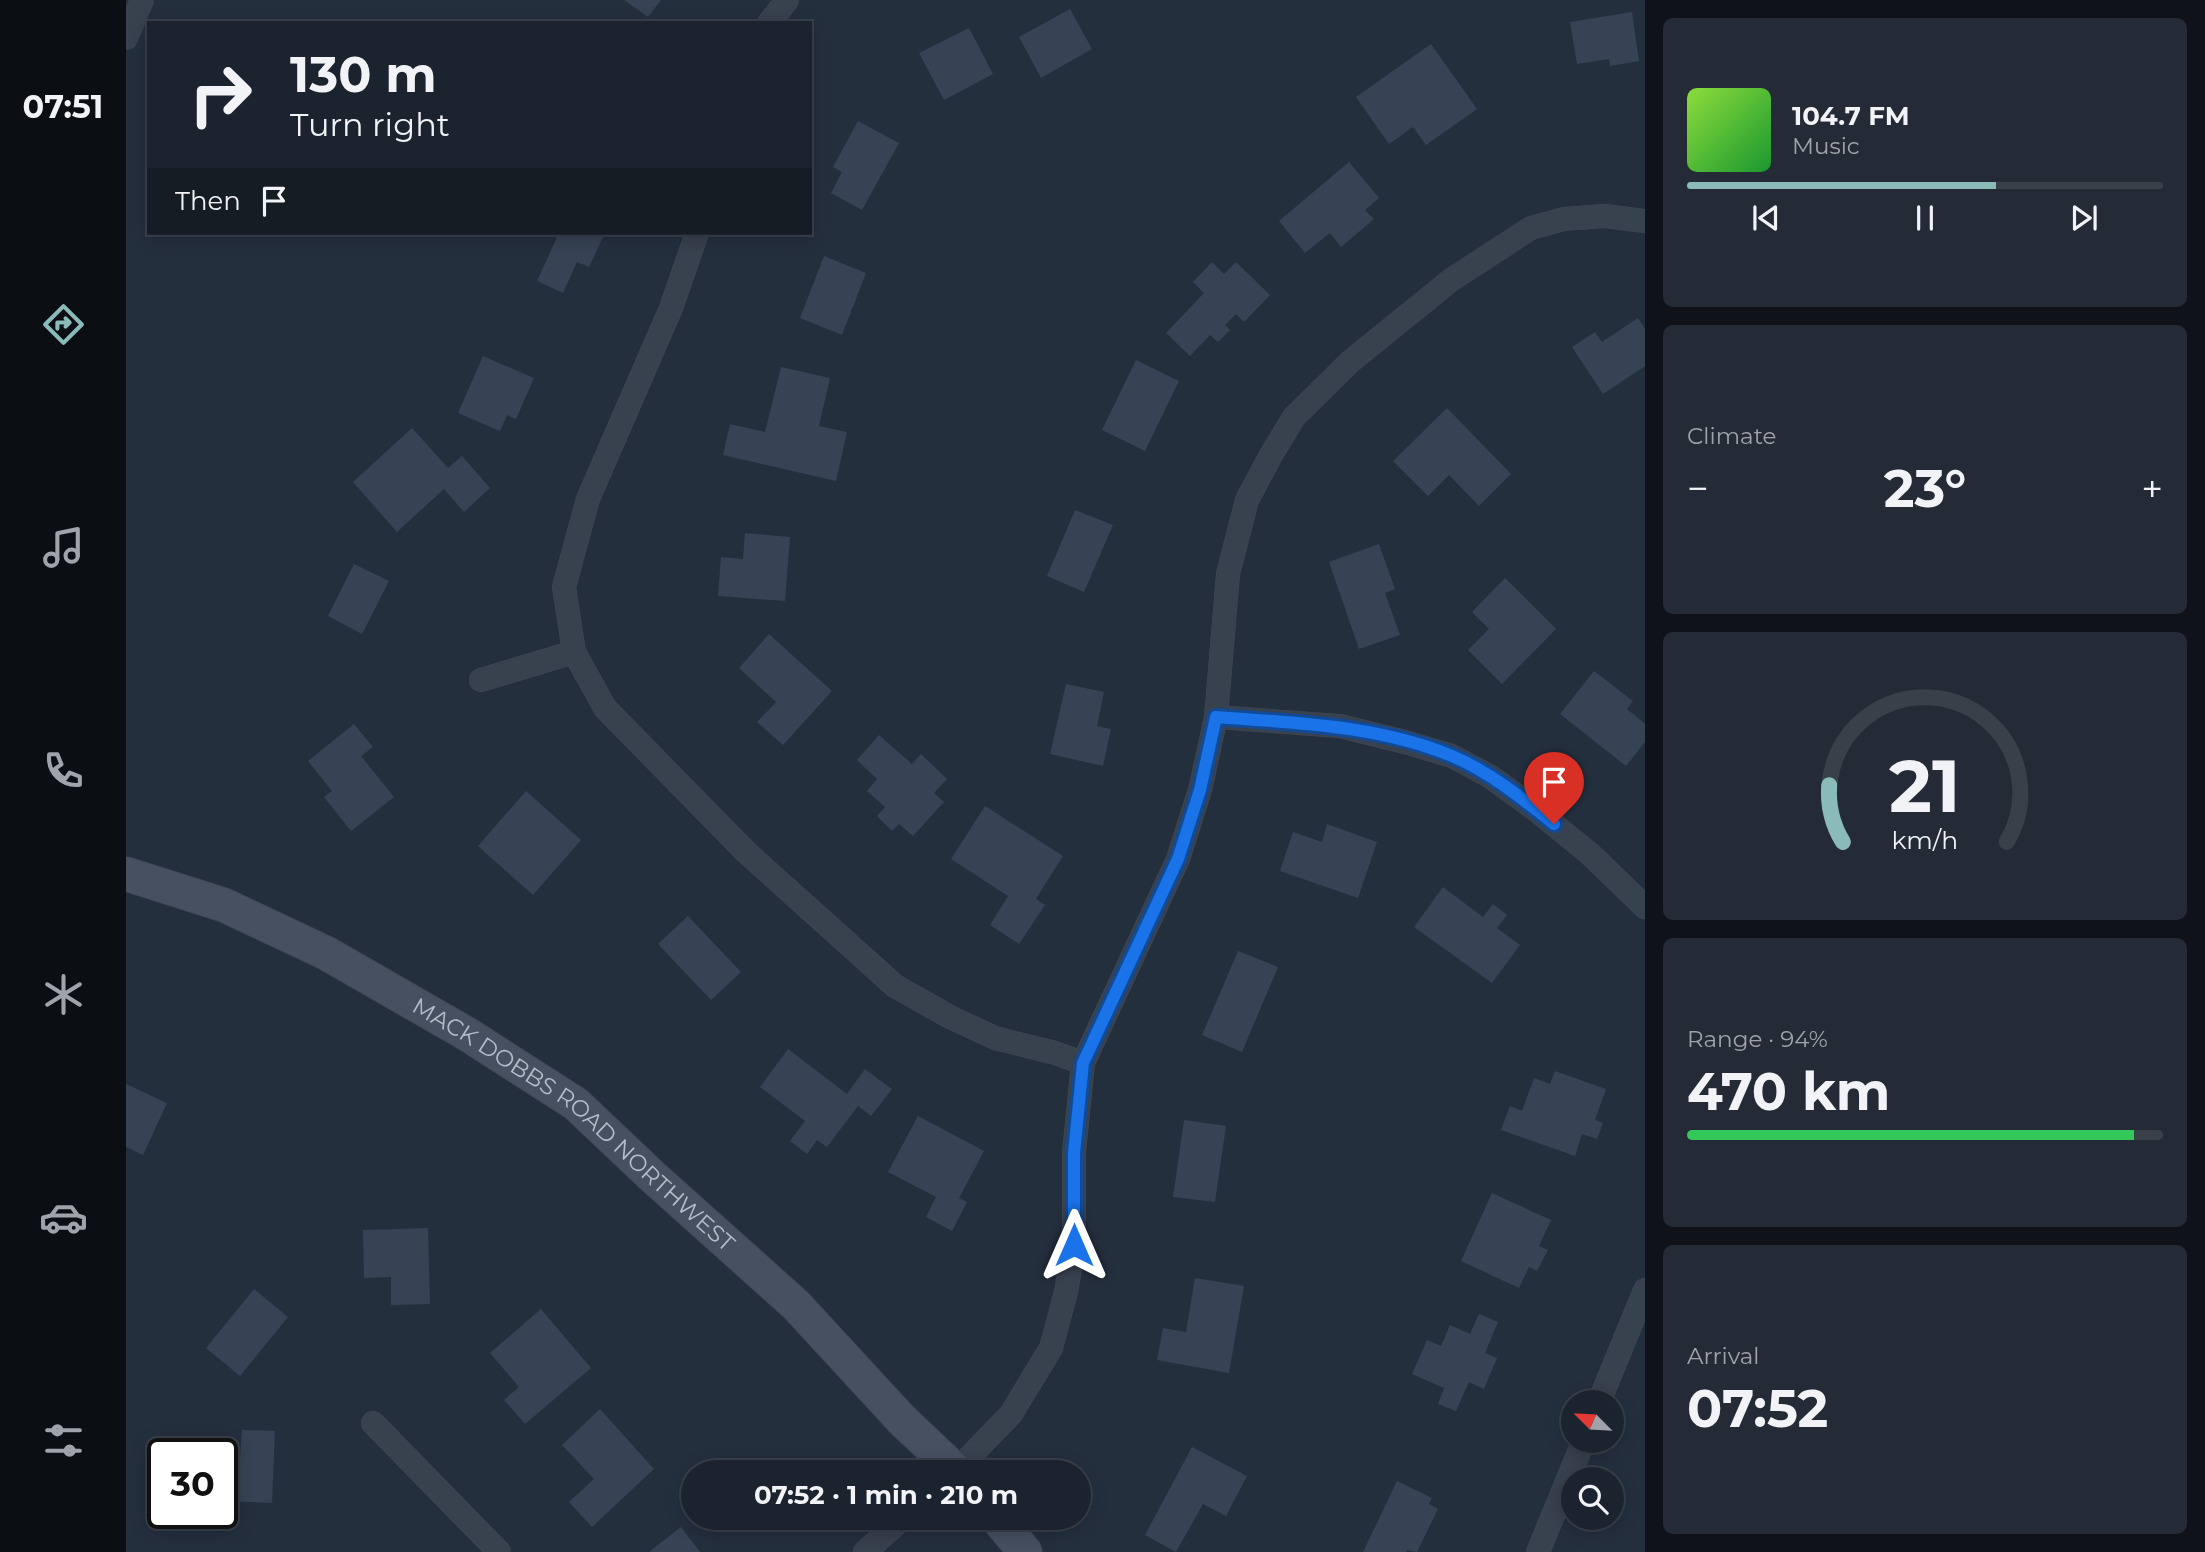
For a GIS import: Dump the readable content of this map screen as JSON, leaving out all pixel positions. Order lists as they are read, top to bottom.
{
  "streets": {
    "street": ["MACK DOBBS ROAD NORTHWEST"]
  },
  "north": "top left",
  "page": {
    "tabs": "07:51",
    "turn": ["130 m", "Turn right"],
    "song": ["104.7 FM", "Music"],
    "then": "Then",
    "tile": [
      "Climate",
      ["Range · 94%", "470 km"],
      ["Arrival", "07:52"]
    ],
    "heat": ["−", "23°", "+"],
    "limit": "30",
    "trip": "07:52 · 1 min · 210 m",
    "gauge": ["21", "km/h"]
  }
}
